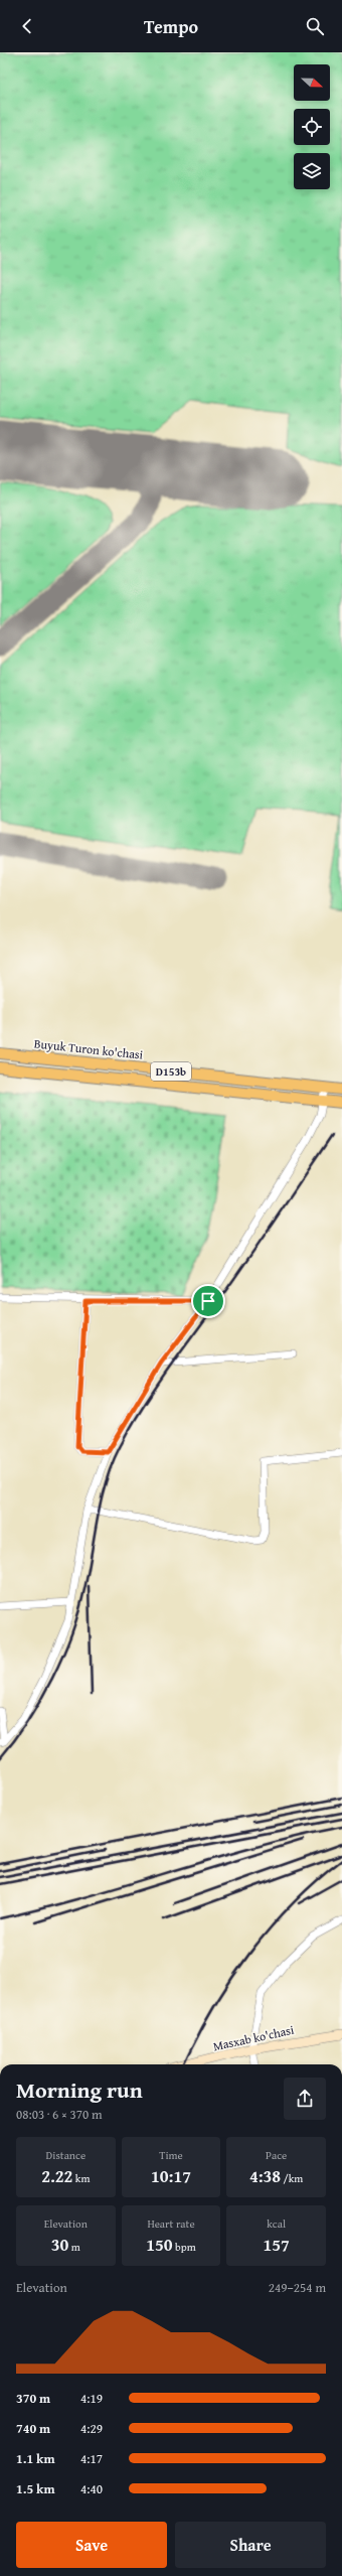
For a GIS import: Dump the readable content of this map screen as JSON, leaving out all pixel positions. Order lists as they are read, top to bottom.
{
  "streets": {
    "main road": ["Buyuk Turon ko'chasi", "D153b", "Masxab ko'chasi"]
  },
  "north": "right",
  "page": {
    "header": "Tempo",
    "heading": ["Morning run", "08:03 · 6 × 370 m"],
    "stats": [
      ["Distance", "2.22 km"],
      ["Time", "10:17"],
      ["Pace", "4:38 /km"],
      ["Elevation", "30 m"],
      ["Heart rate", "150 bpm"],
      ["kcal", "157"]
    ],
    "chart": ["Elevation", "249–254 m"],
    "list": [
      {
        "name": "370 m",
        "note": "4:19"
      },
      {
        "name": "740 m",
        "note": "4:29"
      },
      {
        "name": "1.1 km",
        "note": "4:17"
      },
      {
        "name": "1.5 km",
        "note": "4:40"
      }
    ],
    "buttons": ["Save", "Share"]
  }
}
